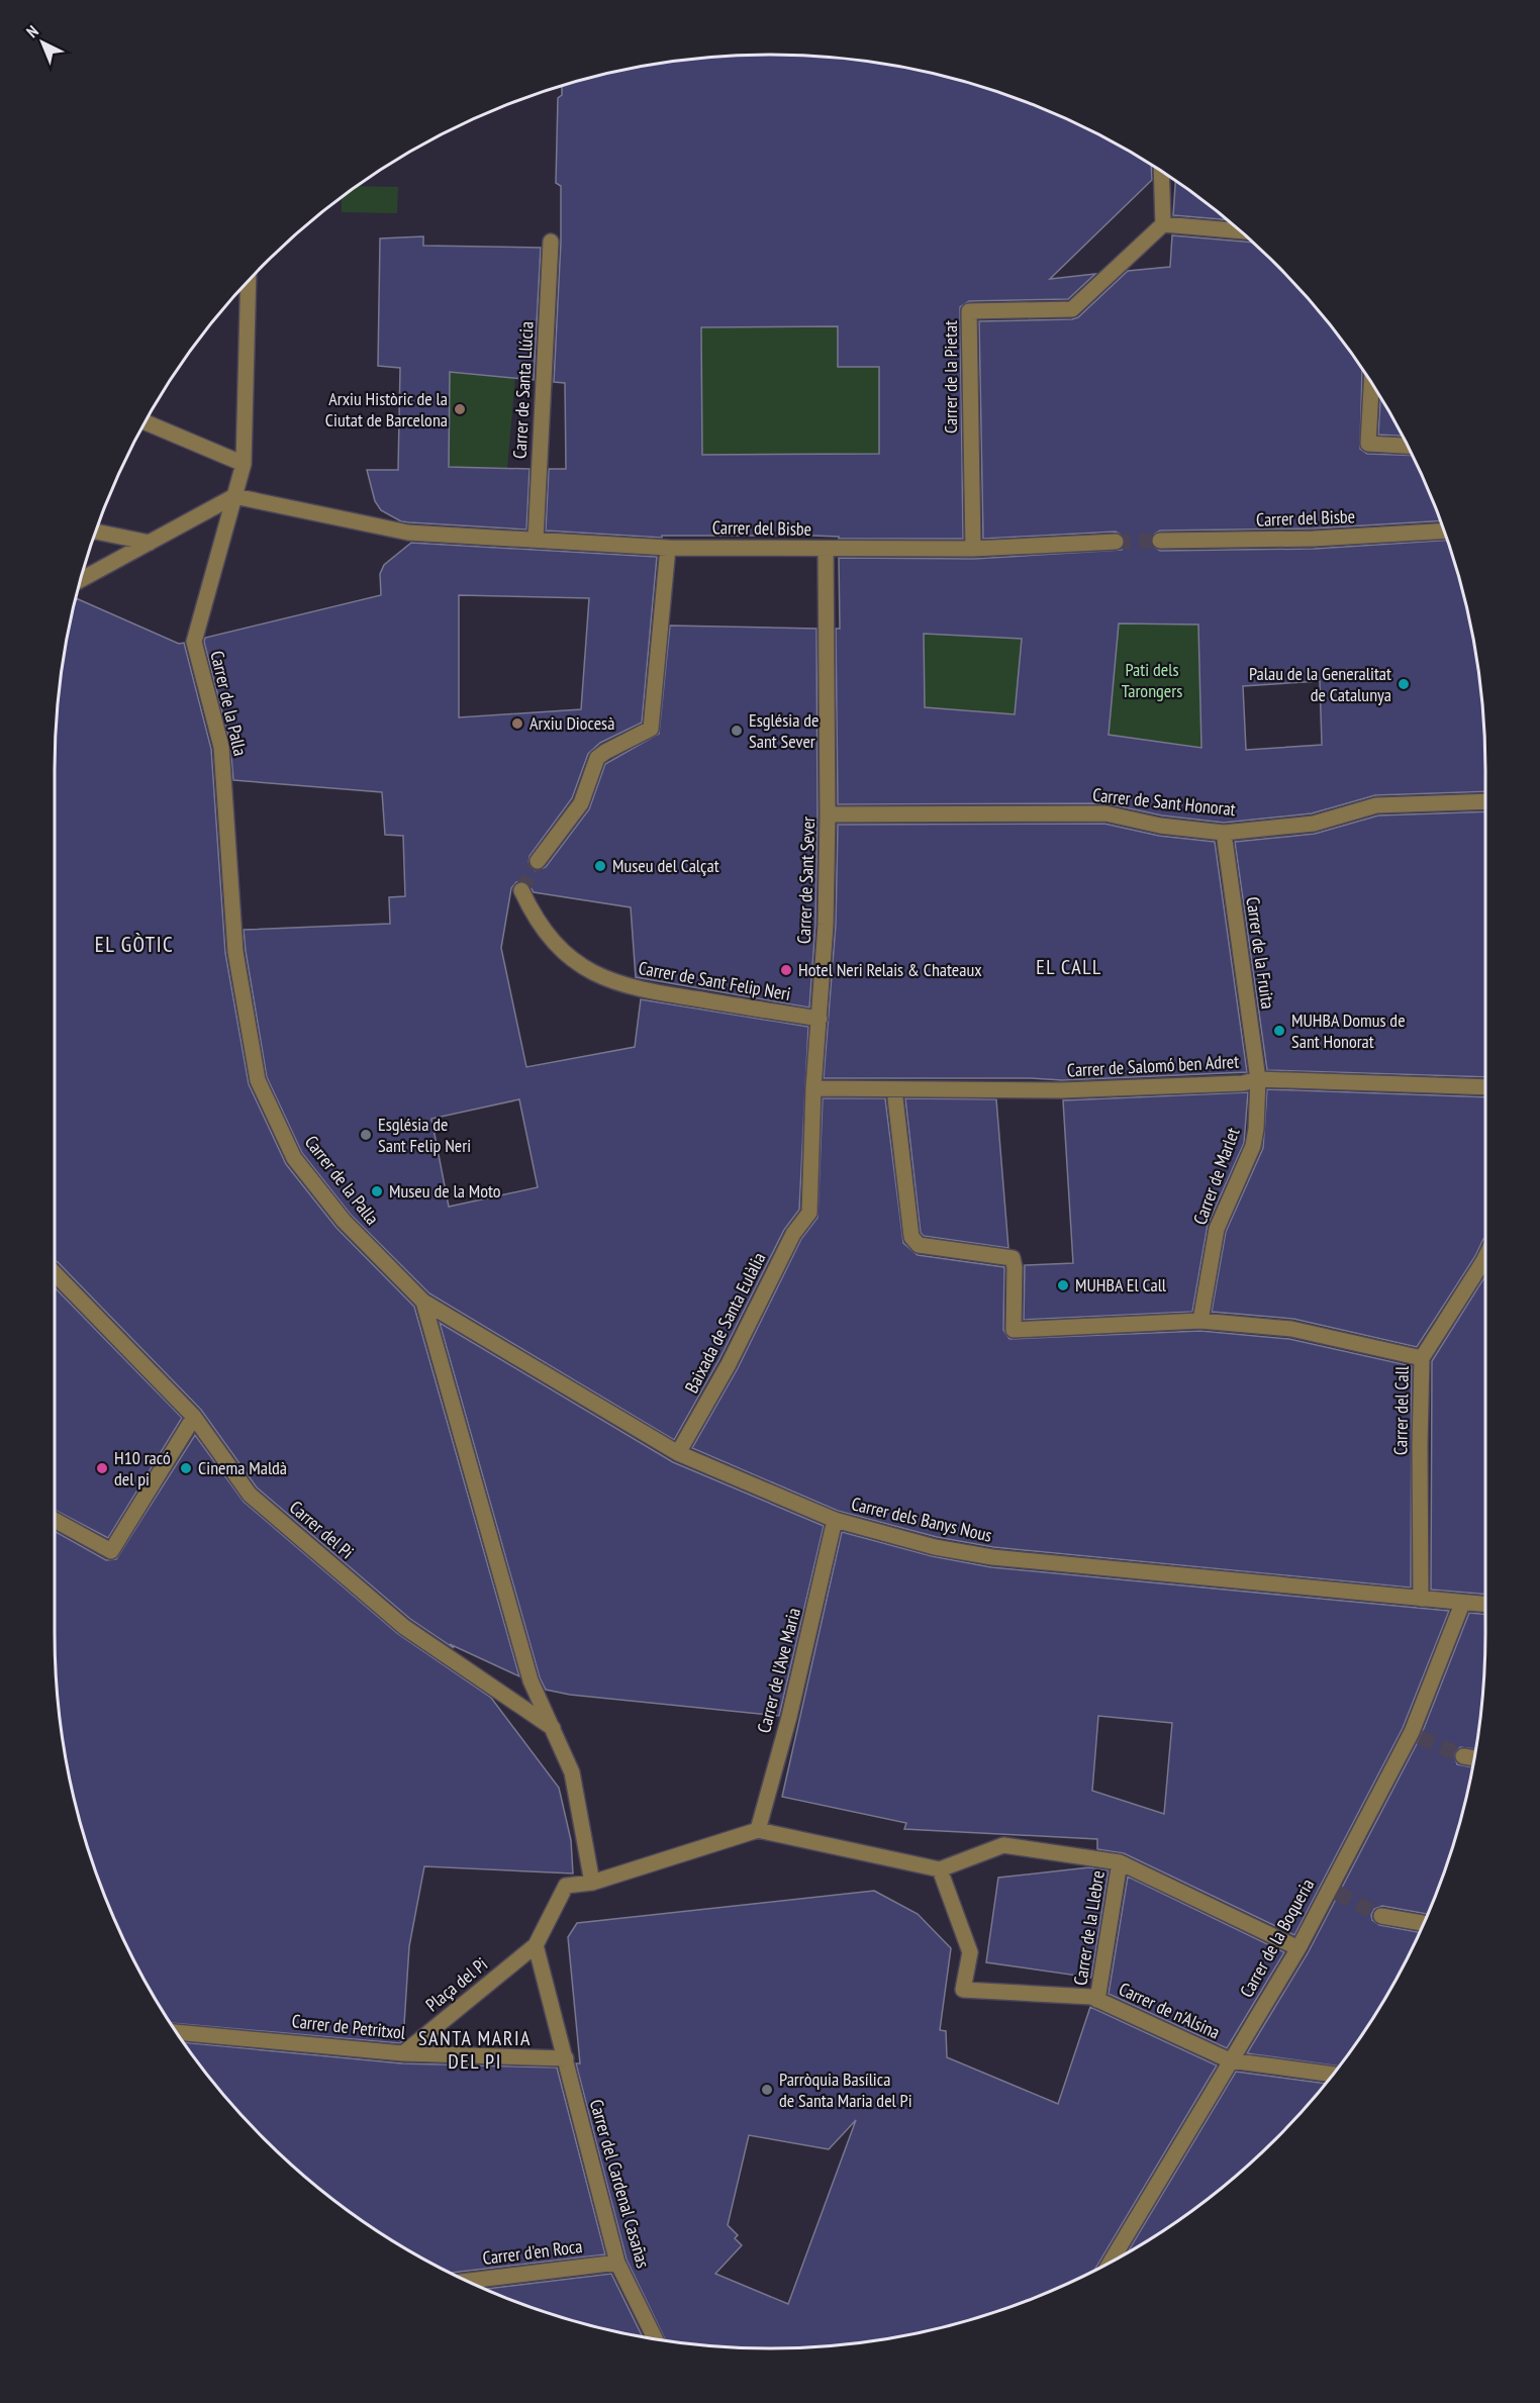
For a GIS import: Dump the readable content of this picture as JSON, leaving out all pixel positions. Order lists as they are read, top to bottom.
{
  "streets": {
    "street": [
      "Carrer de la Pietat",
      "Carrer de Santa Llúcia",
      "Carrer del Bisbe",
      "Carrer de la Palla",
      "Carrer de Sant Honorat",
      "Carrer de Sant Sever",
      "Carrer de la Fruita",
      "Carrer de Sant Felip Neri",
      "Carrer de Salomó ben Adret",
      "Carrer de Marlet",
      "Baixada de Santa Eulàlia",
      "Carrer del Call",
      "Carrer dels Banys Nous",
      "Carrer del Pi",
      "Carrer de l'Ave Maria",
      "Carrer de la Llebre",
      "Carrer de la Boqueria",
      "Plaça del Pi",
      "Carrer de n'Alsina",
      "Carrer de Petritxol",
      "Carrer del Cardenal Casañas",
      "Carrer d'en Roca"
    ]
  },
  "crossings": [
    ["Carrer de la Pietat", "Carrer del Bisbe"],
    ["Carrer de Santa Llúcia", "Carrer del Bisbe"],
    ["Carrer del Bisbe", "Carrer de la Palla"],
    ["Carrer del Bisbe", "Carrer de Sant Sever"],
    ["Carrer de la Palla", "Carrer dels Banys Nous"],
    ["Carrer de la Palla", "Carrer del Pi"],
    ["Carrer de la Palla", "Plaça del Pi"],
    ["Carrer de Sant Honorat", "Carrer de Sant Sever"],
    ["Carrer de Sant Honorat", "Carrer de la Fruita"],
    ["Carrer de Sant Sever", "Carrer de Sant Felip Neri"],
    ["Carrer de Sant Sever", "Carrer de Salomó ben Adret"],
    ["Carrer de Sant Sever", "Baixada de Santa Eulàlia"],
    ["Carrer de la Fruita", "Carrer de Salomó ben Adret"],
    ["Carrer de la Fruita", "Carrer de Marlet"],
    ["Carrer de Salomó ben Adret", "Carrer de Marlet"],
    ["Baixada de Santa Eulàlia", "Carrer dels Banys Nous"],
    ["Carrer del Call", "Carrer dels Banys Nous"],
    ["Carrer dels Banys Nous", "Carrer de l'Ave Maria"],
    ["Carrer dels Banys Nous", "Carrer de la Boqueria"],
    ["Carrer de la Llebre", "Carrer de n'Alsina"],
    ["Carrer de la Boqueria", "Carrer de n'Alsina"],
    ["Plaça del Pi", "Carrer de Petritxol"],
    ["Carrer de Petritxol", "Carrer del Cardenal Casañas"],
    ["Carrer del Cardenal Casañas", "Carrer d'en Roca"]
  ],
  "districts": ["EL GÒTIC", "EL CALL", "SANTA MARIA DEL PI"],
  "parks": ["Pati dels Tarongers"],
  "places": [
    "Arxiu Històric de la Ciutat de Barcelona",
    "Palau de la Generalitat de Catalunya",
    "Arxiu Diocesà",
    "Església de Sant Sever",
    "Museu del Calçat",
    "Hotel Neri Relais & Chateaux",
    "MUHBA Domus de Sant Honorat",
    "Església de Sant Felip Neri",
    "Museu de la Moto",
    "MUHBA El Call",
    "H10 racó del pi",
    "Cinema Maldà",
    "Parròquia Basílica de Santa Maria del Pi"
  ],
  "north": "top left"
}
